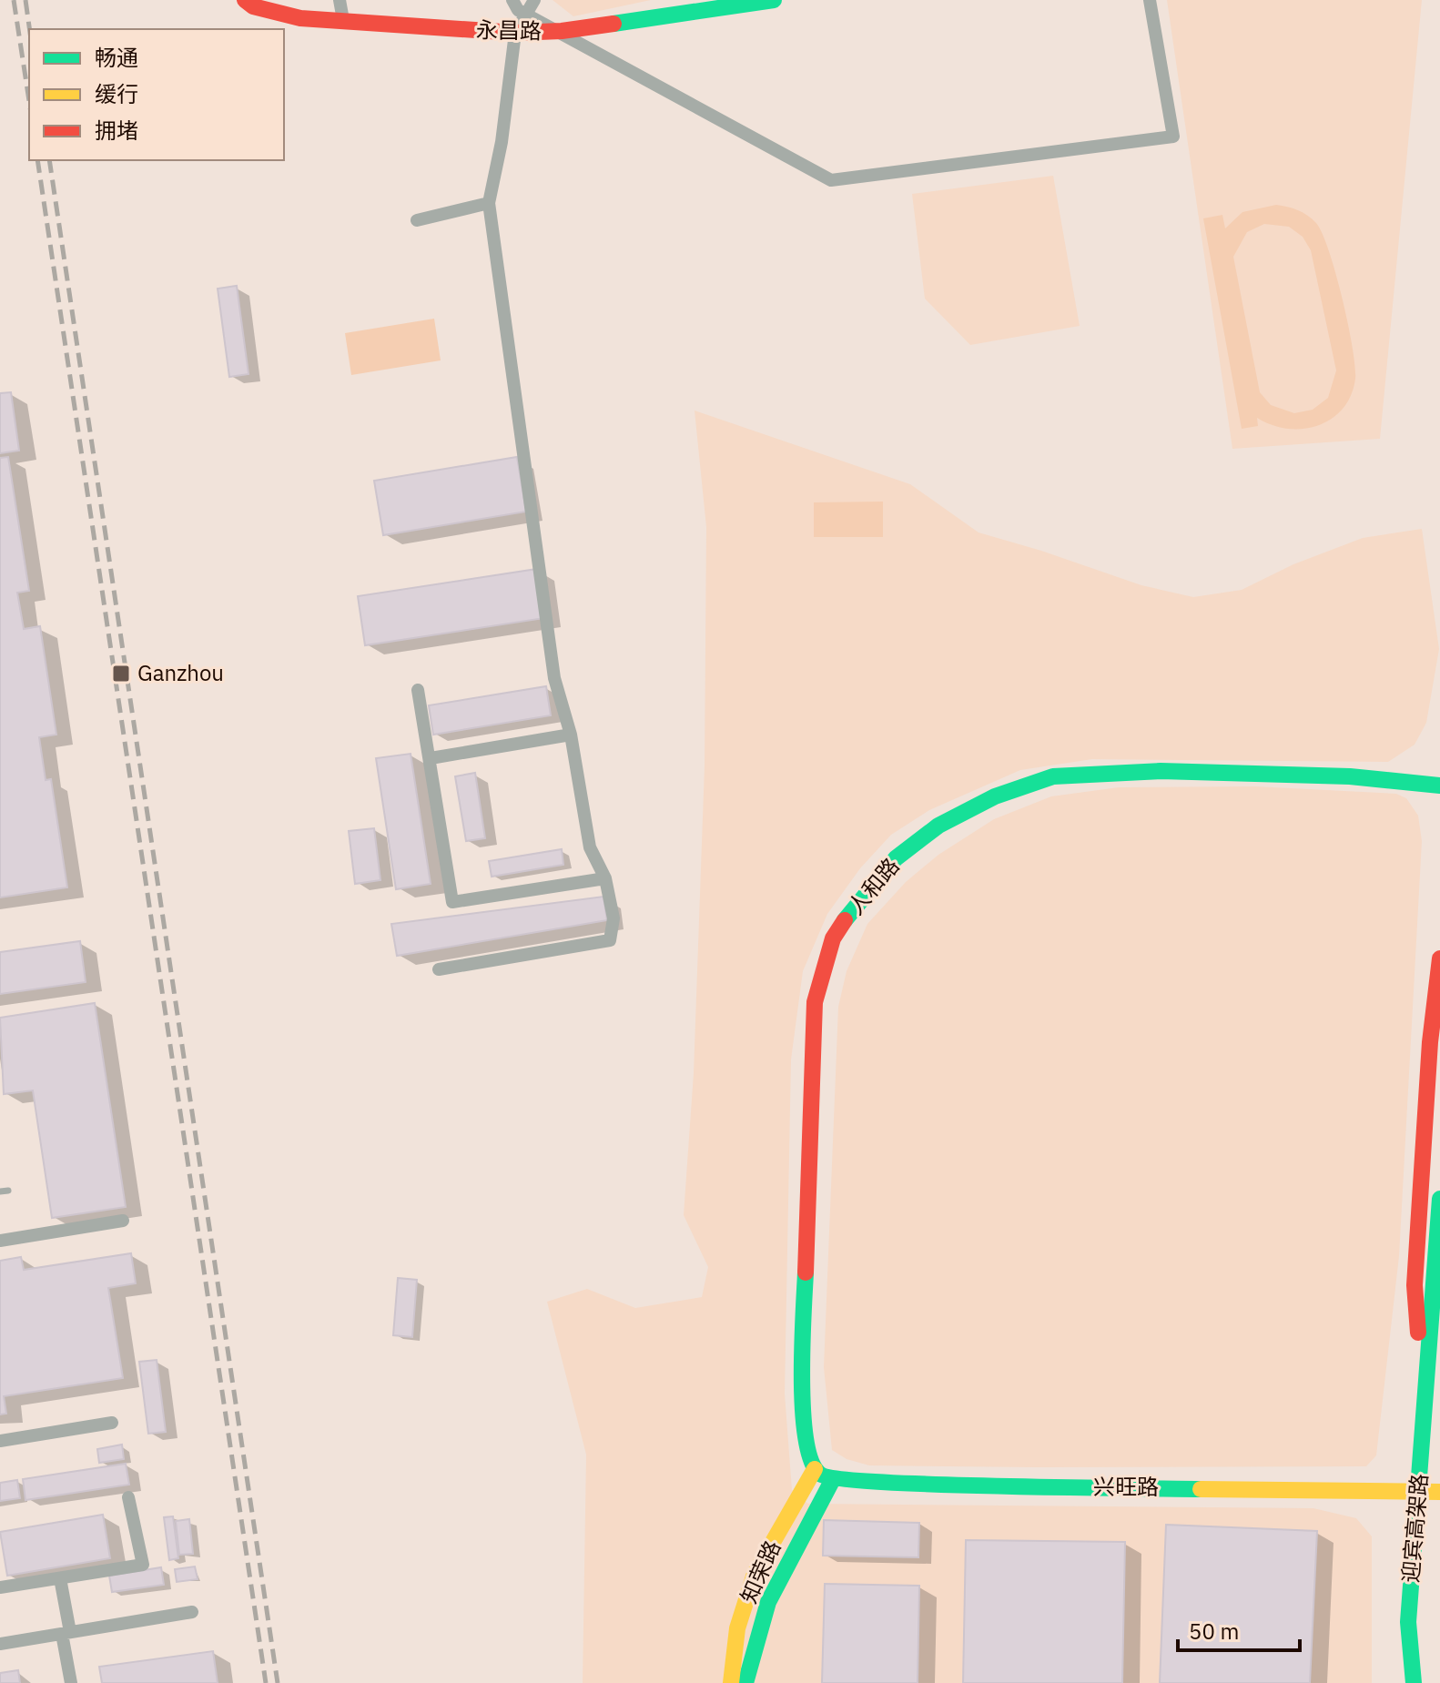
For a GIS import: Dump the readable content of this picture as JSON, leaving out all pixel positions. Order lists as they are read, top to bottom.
{
  "streets": {
    "main road": [
      "永昌路",
      "人和路",
      "兴旺路",
      "迎宾高架路",
      "知荣路"
    ]
  },
  "crossings": [
    ["人和路", "兴旺路"],
    ["人和路", "知荣路"],
    ["兴旺路", "知荣路"]
  ],
  "places": {
    "transit": ["Ganzhou"]
  },
  "legend": ["畅通", "缓行", "拥堵"],
  "scale_bar": "50 m"
}
